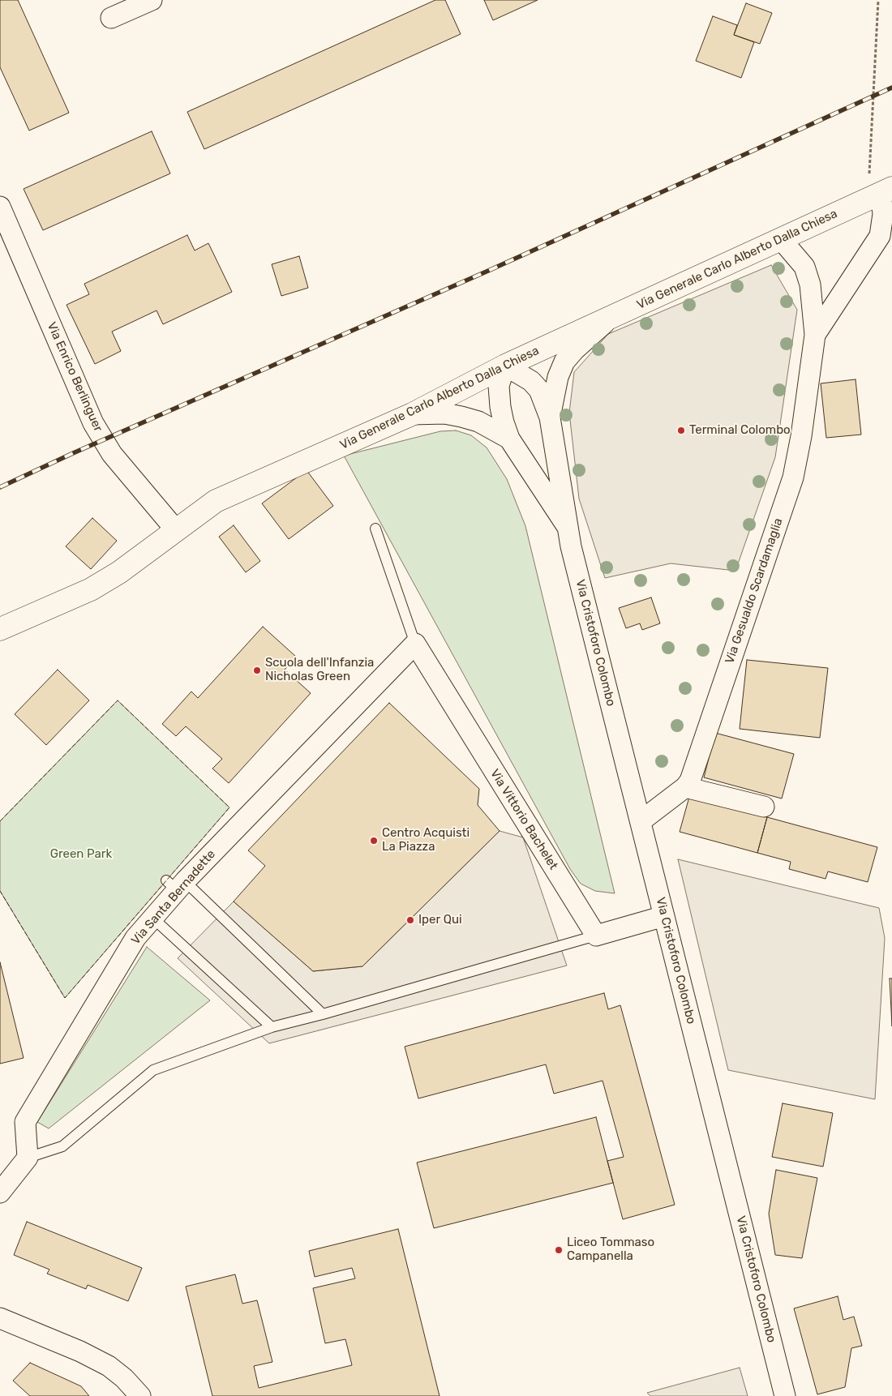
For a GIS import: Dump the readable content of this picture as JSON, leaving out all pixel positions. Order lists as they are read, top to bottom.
{
  "streets": {
    "street": [
      "Via Generale Carlo Alberto Dalla Chiesa",
      "Via Enrico Berlinguer",
      "Via Gesualdo Scardamaglia",
      "Via Cristoforo Colombo",
      "Via Vittorio Bachelet",
      "Via Santa Bernadette"
    ]
  },
  "crossings": [
    ["Via Generale Carlo Alberto Dalla Chiesa", "Via Enrico Berlinguer"],
    ["Via Generale Carlo Alberto Dalla Chiesa", "Via Gesualdo Scardamaglia"],
    ["Via Generale Carlo Alberto Dalla Chiesa", "Via Cristoforo Colombo"],
    ["Via Gesualdo Scardamaglia", "Via Cristoforo Colombo"],
    ["Via Vittorio Bachelet", "Via Santa Bernadette"]
  ],
  "parks": ["Green Park"],
  "places": [
    "Terminal Colombo",
    "Scuola dell'Infanzia Nicholas Green",
    "Centro Acquisti La Piazza",
    "Iper Qui",
    "Liceo Tommaso Campanella"
  ]
}
